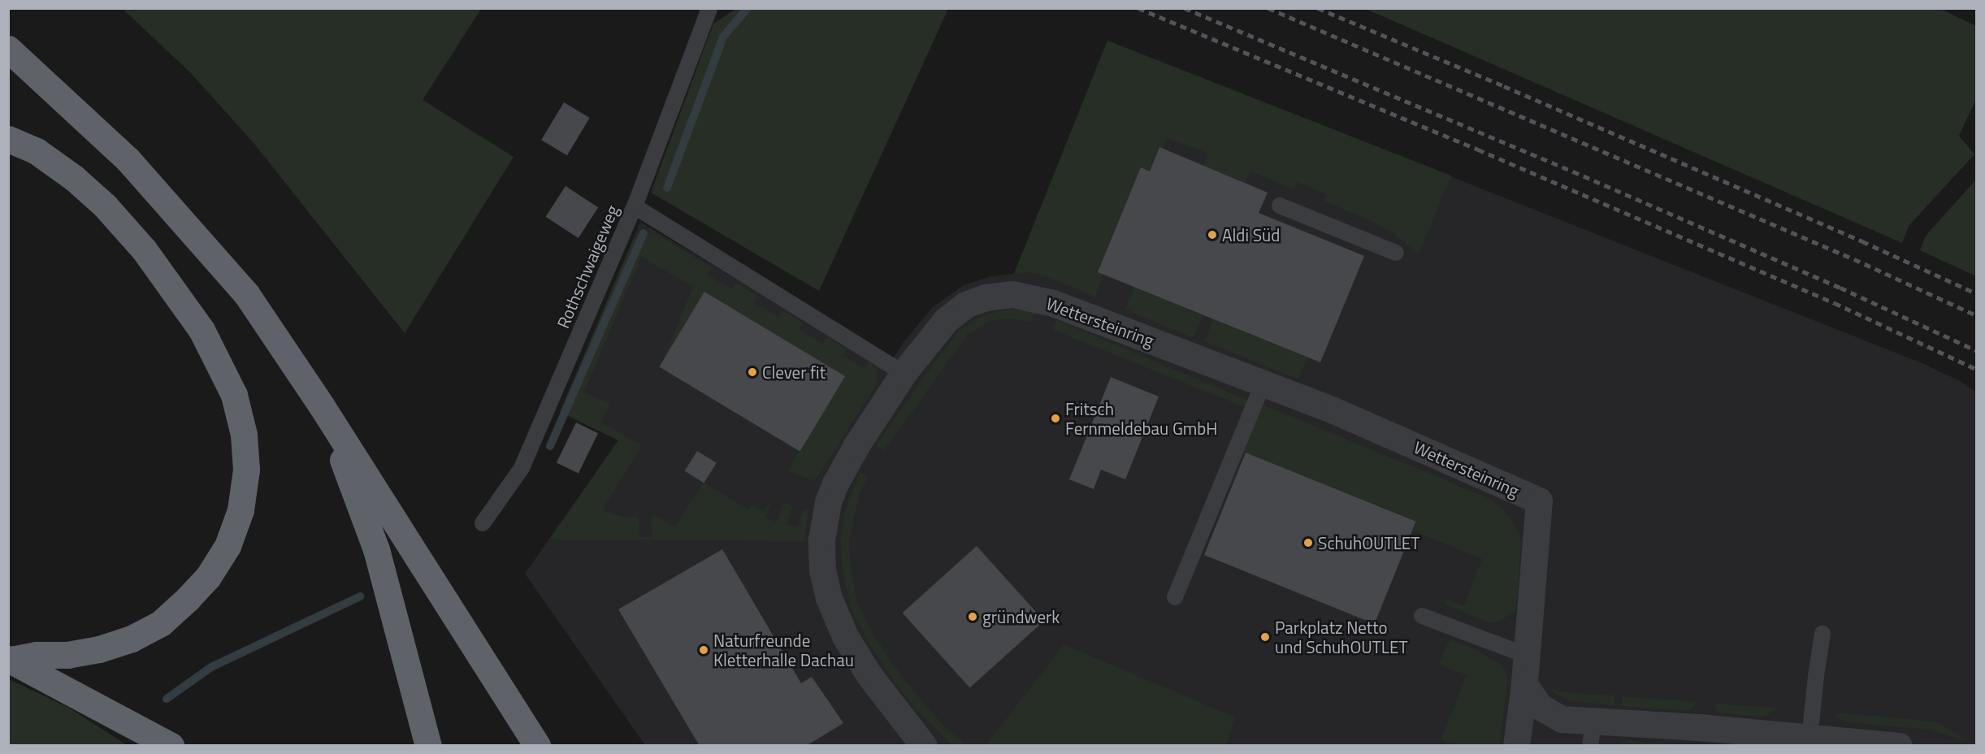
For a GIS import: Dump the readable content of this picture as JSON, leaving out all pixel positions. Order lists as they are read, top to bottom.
{
  "streets": {
    "street": ["Wettersteinring"],
    "lane": ["Rothschwaigeweg"]
  },
  "places": [
    "Aldi Süd",
    "Clever fit",
    "Fritsch Fernmeldebau GmbH",
    "SchuhOUTLET",
    "gründwerk",
    "Parkplatz Netto und SchuhOUTLET",
    "Naturfreunde Kletterhalle Dachau"
  ]
}
